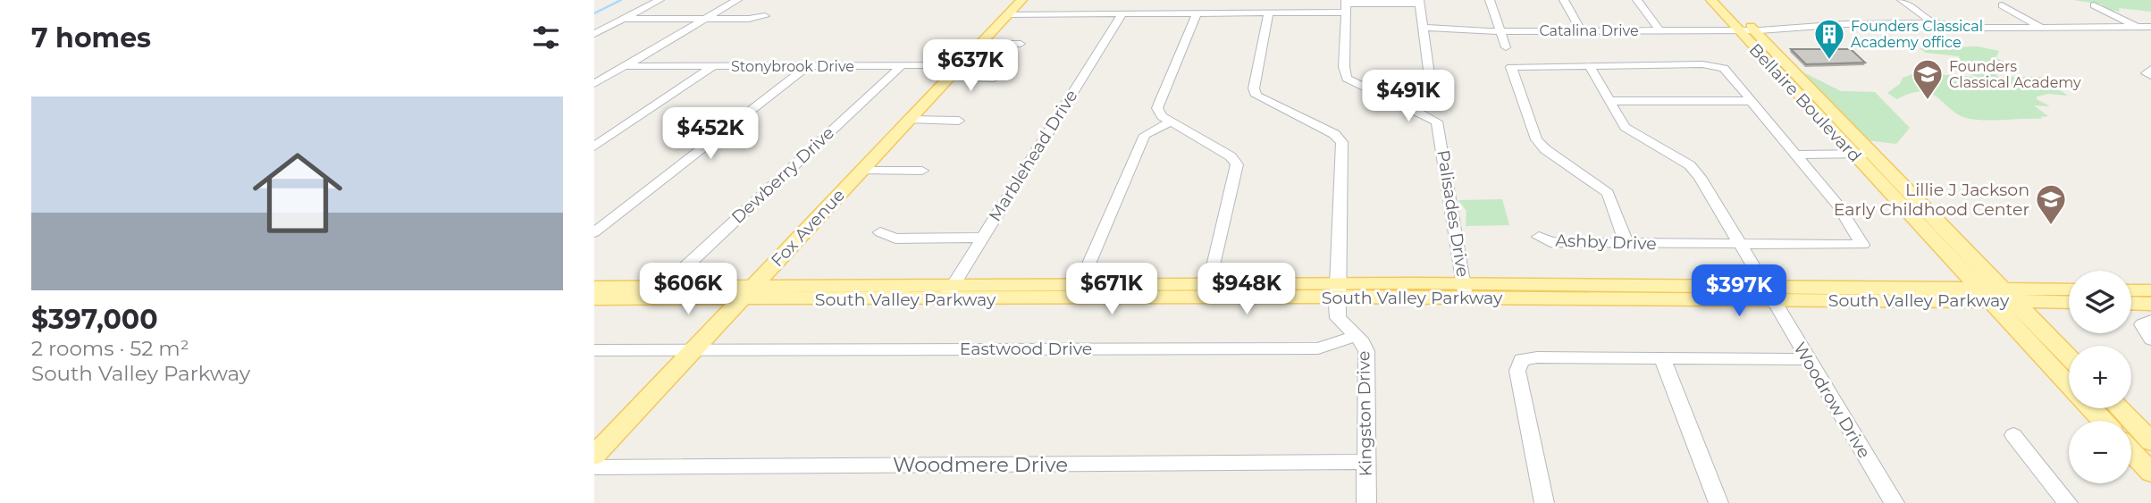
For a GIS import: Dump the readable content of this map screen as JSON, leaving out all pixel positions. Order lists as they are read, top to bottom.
{
  "streets": {
    "main road": ["Bellaire Boulevard", "Fox Avenue", "South Valley Parkway"],
    "street": [
      "Catalina Drive",
      "Stonybrook Drive",
      "Marblehead Drive",
      "Dewberry Drive",
      "Palisades Drive",
      "Ashby Drive",
      "Eastwood Drive",
      "Woodrow Drive",
      "Kingston Drive",
      "Woodmere Drive"
    ]
  },
  "crossings": [
    ["Catalina Drive", "Bellaire Boulevard"],
    ["Stonybrook Drive", "Dewberry Drive"],
    ["Stonybrook Drive", "Fox Avenue"],
    ["Bellaire Boulevard", "South Valley Parkway"],
    ["Marblehead Drive", "South Valley Parkway"],
    ["Dewberry Drive", "South Valley Parkway"],
    ["Palisades Drive", "South Valley Parkway"],
    ["Fox Avenue", "South Valley Parkway"],
    ["Fox Avenue", "Eastwood Drive"],
    ["Ashby Drive", "Woodrow Drive"],
    ["South Valley Parkway", "Woodrow Drive"],
    ["South Valley Parkway", "Kingston Drive"],
    ["Eastwood Drive", "Kingston Drive"],
    ["Kingston Drive", "Woodmere Drive"]
  ],
  "places": {
    "building": ["Founders Classical Academy office"],
    "school or university": ["Founders Classical Academy", "Lillie J Jackson Early Childhood Center"]
  },
  "page": {
    "heading": "7 homes",
    "price": [
      "$637K",
      "$491K",
      "$452K",
      "$606K",
      "$671K",
      "$948K",
      "$397K"
    ],
    "list": [
      {
        "name": "$397,000",
        "note": "2 rooms · 52 m² · South Valley Parkway"
      }
    ],
    "map_buttons": ["+", "−"]
  }
}
